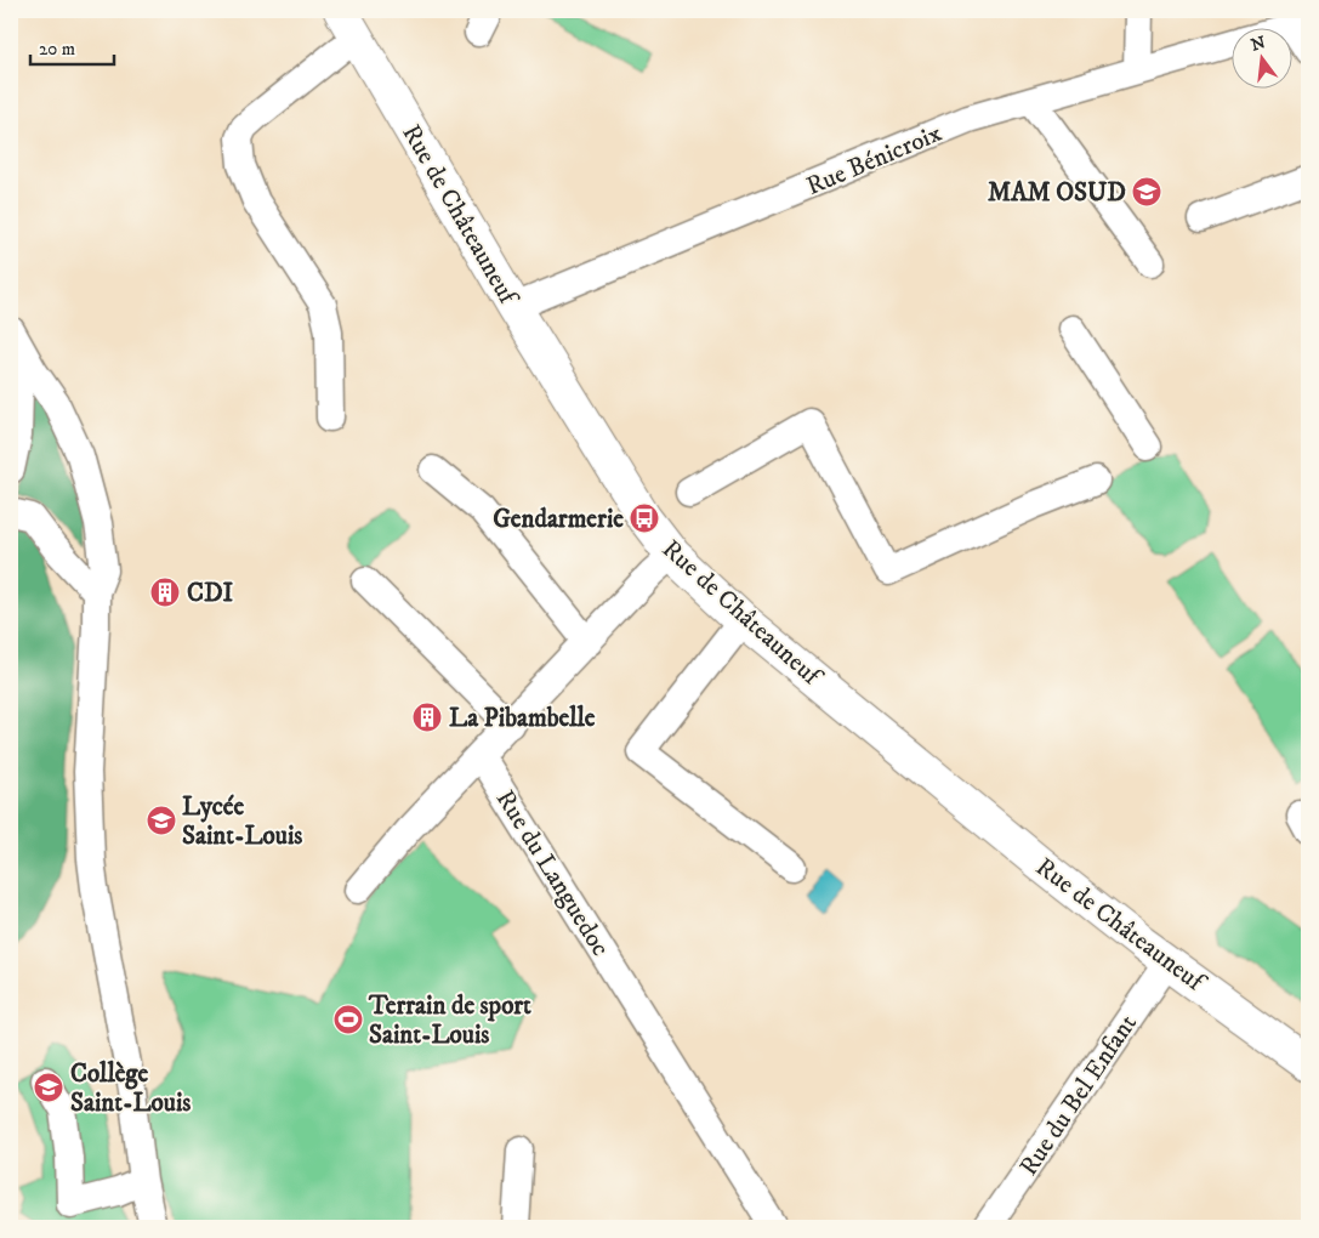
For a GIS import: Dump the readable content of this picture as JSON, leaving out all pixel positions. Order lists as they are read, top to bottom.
{
  "streets": {
    "main road": ["Rue de Châteauneuf"],
    "street": ["Rue Bénicroix", "Rue du Languedoc", "Rue du Bel Enfant"]
  },
  "crossings": [
    ["Rue Bénicroix", "Rue de Châteauneuf"],
    ["Rue de Châteauneuf", "Rue du Bel Enfant"]
  ],
  "places": {
    "school or university": ["MAM OSUD", "Lycée Saint-Louis", "Collège Saint-Louis"],
    "bus stop": ["Gendarmerie"],
    "building": ["CDI", "La Pibambelle"],
    "sports": ["Terrain de sport Saint-Louis"]
  },
  "scale_bar": "20 m",
  "north": "top"
}
